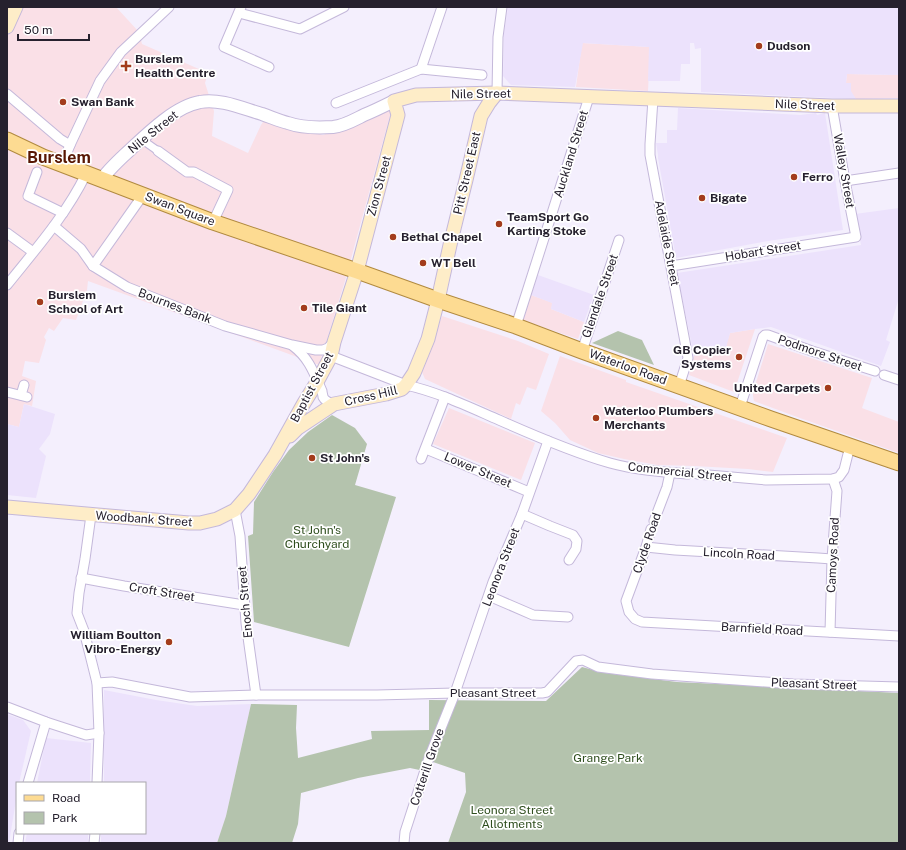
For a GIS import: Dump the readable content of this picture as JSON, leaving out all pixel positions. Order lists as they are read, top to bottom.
{
  "streets": {
    "main road": [
      "Nile Street",
      "Pitt Street East",
      "Zion Street",
      "Swan Square",
      "Waterloo Road",
      "Baptist Street",
      "Cross Hill",
      "Woodbank Street"
    ],
    "street": [
      "Auckland Street",
      "Walley Street",
      "Adelaide Street",
      "Hobart Street",
      "Glendale Street",
      "Bournes Bank",
      "Podmore Street",
      "Lower Street",
      "Commercial Street",
      "Clyde Road",
      "Lincoln Road",
      "Camoys Road",
      "Leonora Street",
      "Croft Street",
      "Enoch Street",
      "Barnfield Road",
      "Pleasant Street",
      "Cotterill Grove"
    ]
  },
  "crossings": [
    ["Nile Street", "Auckland Street"],
    ["Nile Street", "Walley Street"],
    ["Nile Street", "Pitt Street East"],
    ["Nile Street", "Zion Street"],
    ["Nile Street", "Swan Square"],
    ["Nile Street", "Adelaide Street"],
    ["Auckland Street", "Waterloo Road"],
    ["Walley Street", "Hobart Street"],
    ["Pitt Street East", "Waterloo Road"],
    ["Pitt Street East", "Cross Hill"],
    ["Pitt Street East", "Commercial Street"],
    ["Zion Street", "Swan Square"],
    ["Zion Street", "Waterloo Road"],
    ["Zion Street", "Baptist Street"],
    ["Swan Square", "Waterloo Road"],
    ["Swan Square", "Baptist Street"],
    ["Adelaide Street", "Hobart Street"],
    ["Adelaide Street", "Waterloo Road"],
    ["Glendale Street", "Waterloo Road"],
    ["Bournes Bank", "Baptist Street"],
    ["Bournes Bank", "Cross Hill"],
    ["Podmore Street", "Waterloo Road"],
    ["Waterloo Road", "Baptist Street"],
    ["Baptist Street", "Cross Hill"],
    ["Baptist Street", "Commercial Street"],
    ["Baptist Street", "Woodbank Street"],
    ["Cross Hill", "Commercial Street"],
    ["Cross Hill", "Woodbank Street"],
    ["Lower Street", "Leonora Street"],
    ["Commercial Street", "Clyde Road"],
    ["Commercial Street", "Camoys Road"],
    ["Commercial Street", "Leonora Street"],
    ["Woodbank Street", "Enoch Street"],
    ["Clyde Road", "Lincoln Road"],
    ["Clyde Road", "Barnfield Road"],
    ["Lincoln Road", "Camoys Road"],
    ["Camoys Road", "Barnfield Road"],
    ["Leonora Street", "Pleasant Street"],
    ["Leonora Street", "Cotterill Grove"],
    ["Croft Street", "Enoch Street"],
    ["Enoch Street", "Pleasant Street"],
    ["Pleasant Street", "Cotterill Grove"]
  ],
  "districts": ["Burslem"],
  "parks": ["St John's Churchyard", "Grange Park", "Leonora Street Allotments"],
  "places": {
    "other": [
      "Dudson",
      "Swan Bank",
      "Ferro",
      "Bigate",
      "TeamSport Go Karting Stoke",
      "Bethal Chapel",
      "WT Bell",
      "Burslem School of Art",
      "Tile Giant",
      "GB Copier Systems",
      "United Carpets",
      "Waterloo Plumbers Merchants",
      "St John's",
      "William Boulton Vibro-Energy"
    ],
    "health": ["Burslem Health Centre"]
  },
  "legend": ["Road", "Park"],
  "scale_bar": "50 m"
}
